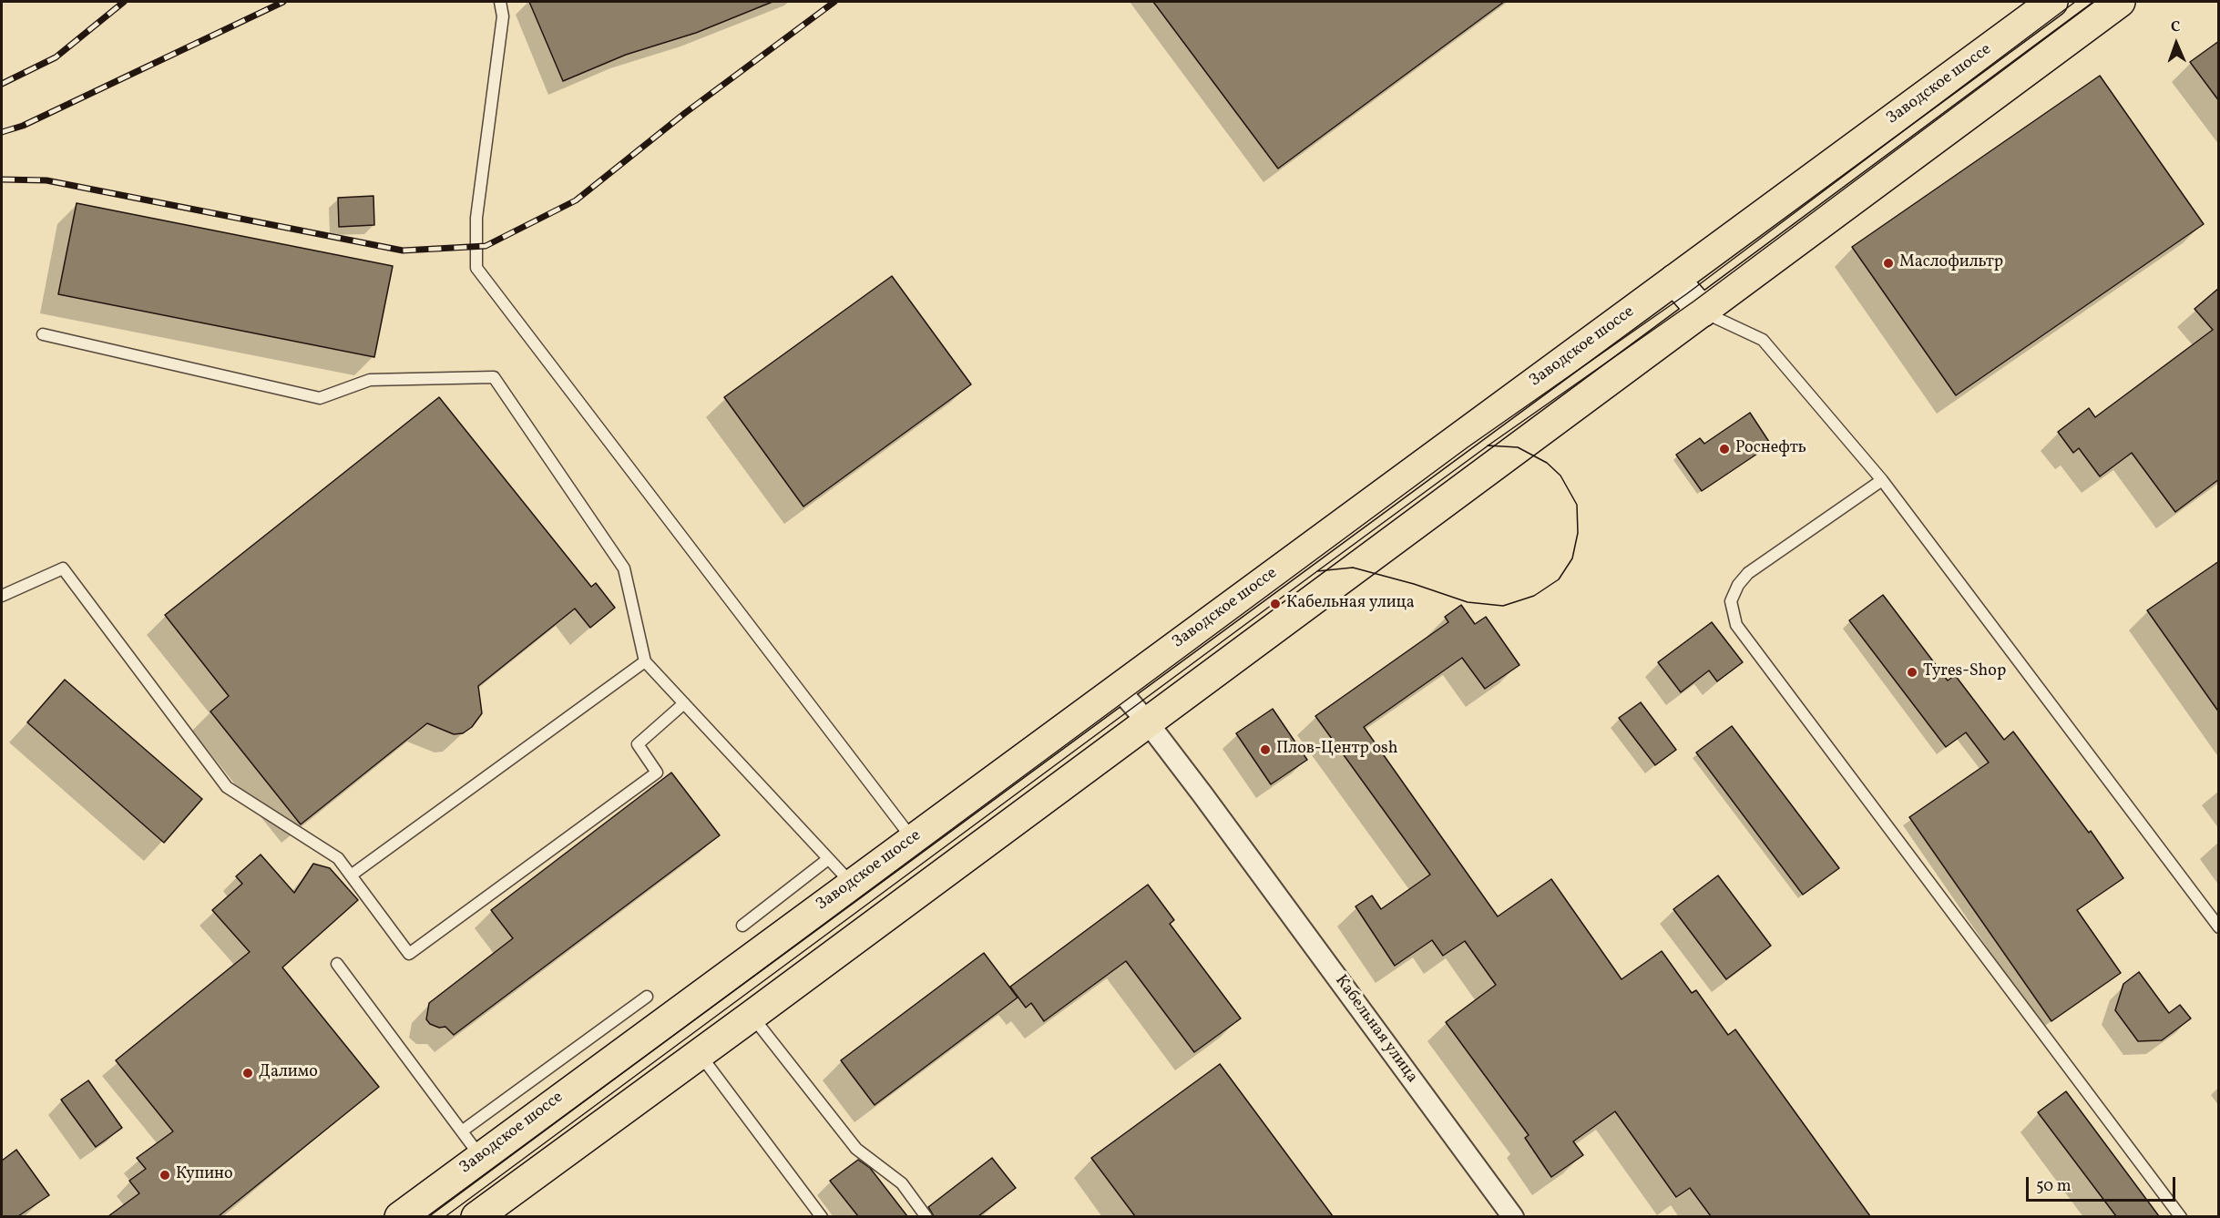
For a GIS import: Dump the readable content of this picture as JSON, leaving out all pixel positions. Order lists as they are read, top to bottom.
{
  "streets": {
    "main road": ["Заводское шоссе"],
    "street": ["Кабельная улица"]
  },
  "crossings": [
    ["Заводское шоссе", "Кабельная улица"]
  ],
  "places": [
    "Маслофильтр",
    "Роснефть",
    "Кабельная улица",
    "Tyres-Shop",
    "Плов-Центр osh",
    "Далимо",
    "Купино"
  ],
  "scale_bar": "50 m",
  "north": "top"
}
